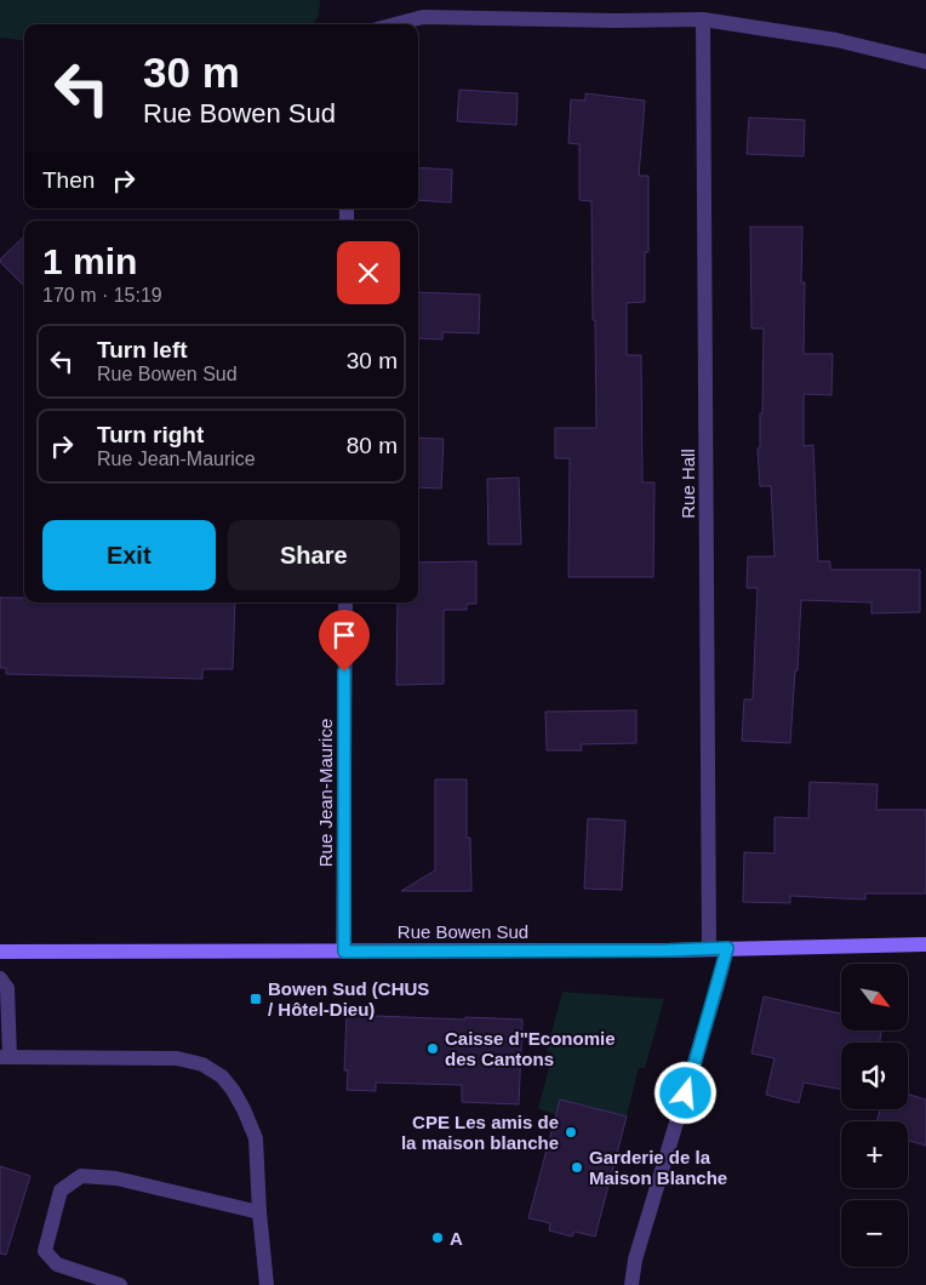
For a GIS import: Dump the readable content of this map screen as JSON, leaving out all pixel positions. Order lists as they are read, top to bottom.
{
  "streets": {
    "street": ["Rue Hall", "Rue Jean-Maurice", "Rue Bowen Sud"]
  },
  "crossings": [
    ["Rue Hall", "Rue Bowen Sud"],
    ["Rue Jean-Maurice", "Rue Bowen Sud"]
  ],
  "places": {
    "transit": ["Bowen Sud (CHUS / Hôtel-Dieu)"],
    "other": [
      "Caisse d\"Economie des Cantons",
      "CPE Les amis de la maison blanche",
      "Garderie de la Maison Blanche",
      "A"
    ]
  },
  "north": "bottom right",
  "page": {
    "turn": ["30 m", "Rue Bowen Sud"],
    "then": "Then",
    "heading": ["1 min", "170 m · 15:19"],
    "list": [
      {
        "name": "Turn left",
        "note": "Rue Bowen Sud",
        "value": "30 m"
      },
      {
        "name": "Turn right",
        "note": "Rue Jean-Maurice",
        "value": "80 m"
      }
    ],
    "buttons": ["Exit", "Share"],
    "map_buttons": ["+", "−"]
  }
}
